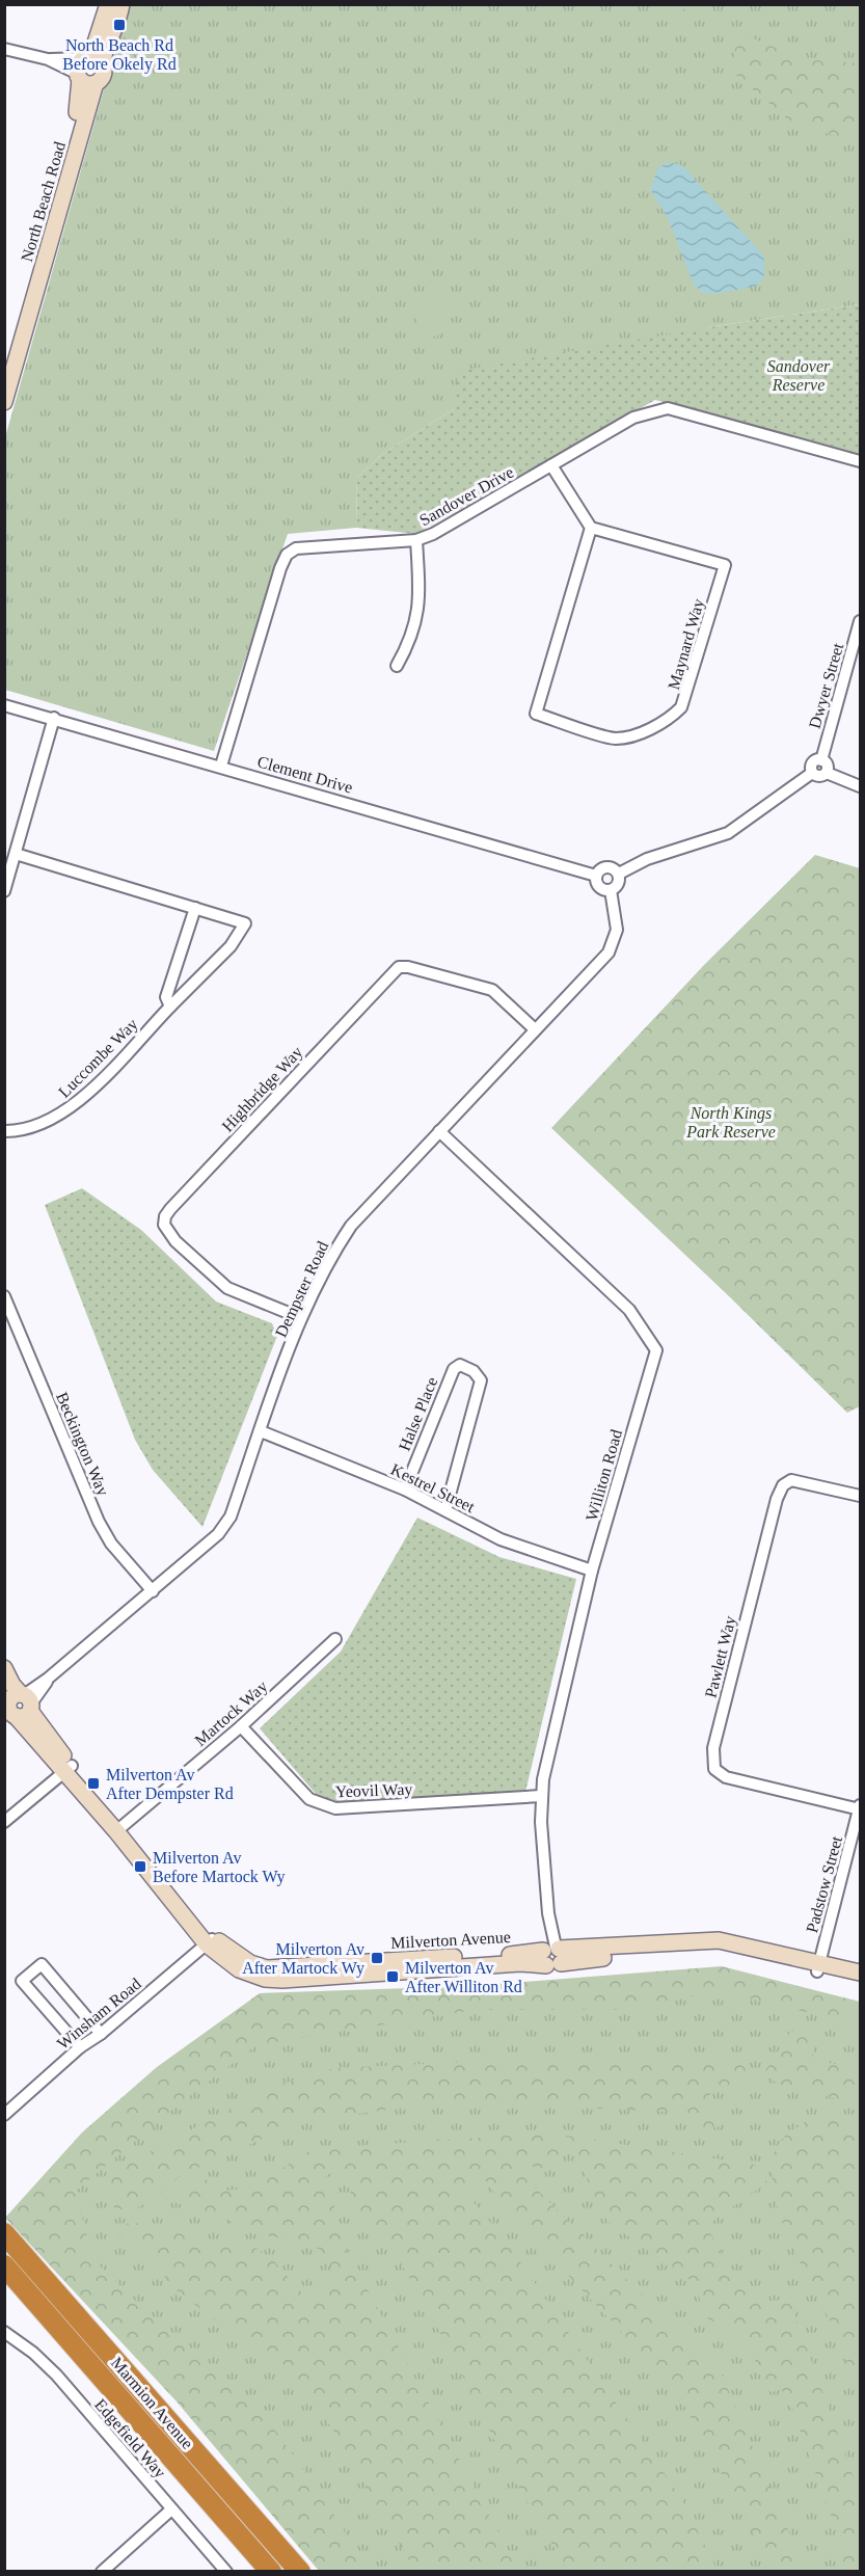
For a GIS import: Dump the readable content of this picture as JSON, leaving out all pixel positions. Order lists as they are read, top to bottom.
{
  "streets": {
    "highway": ["Marmion Avenue"],
    "street": [
      "North Beach Road",
      "Sandover Drive",
      "Maynard Way",
      "Dwyer Street",
      "Clement Drive",
      "Luccombe Way",
      "Highbridge Way",
      "Dempster Road",
      "Halse Place",
      "Beckington Way",
      "Williton Road",
      "Kestrel Street",
      "Pawlett Way",
      "Martock Way",
      "Yeovil Way",
      "Padstow Street",
      "Milverton Avenue",
      "Winsham Road",
      "Edgefield Way"
    ]
  },
  "crossings": [
    ["Sandover Drive", "Clement Drive"],
    ["Dwyer Street", "Clement Drive"],
    ["Clement Drive", "Dempster Road"],
    ["Highbridge Way", "Dempster Road"],
    ["Dempster Road", "Beckington Way"],
    ["Dempster Road", "Williton Road"],
    ["Dempster Road", "Kestrel Street"],
    ["Dempster Road", "Milverton Avenue"],
    ["Halse Place", "Kestrel Street"],
    ["Williton Road", "Kestrel Street"],
    ["Williton Road", "Yeovil Way"],
    ["Williton Road", "Milverton Avenue"],
    ["Pawlett Way", "Padstow Street"],
    ["Martock Way", "Yeovil Way"],
    ["Martock Way", "Milverton Avenue"],
    ["Padstow Street", "Milverton Avenue"],
    ["Milverton Avenue", "Winsham Road"]
  ],
  "parks": ["Sandover Reserve", "North Kings Park Reserve"],
  "places": {
    "transit": [
      "North Beach Rd Before Okely Rd",
      "Milverton Av After Dempster Rd",
      "Milverton Av Before Martock Wy",
      "Milverton Av After Martock Wy",
      "Milverton Av After Williton Rd"
    ]
  }
}
